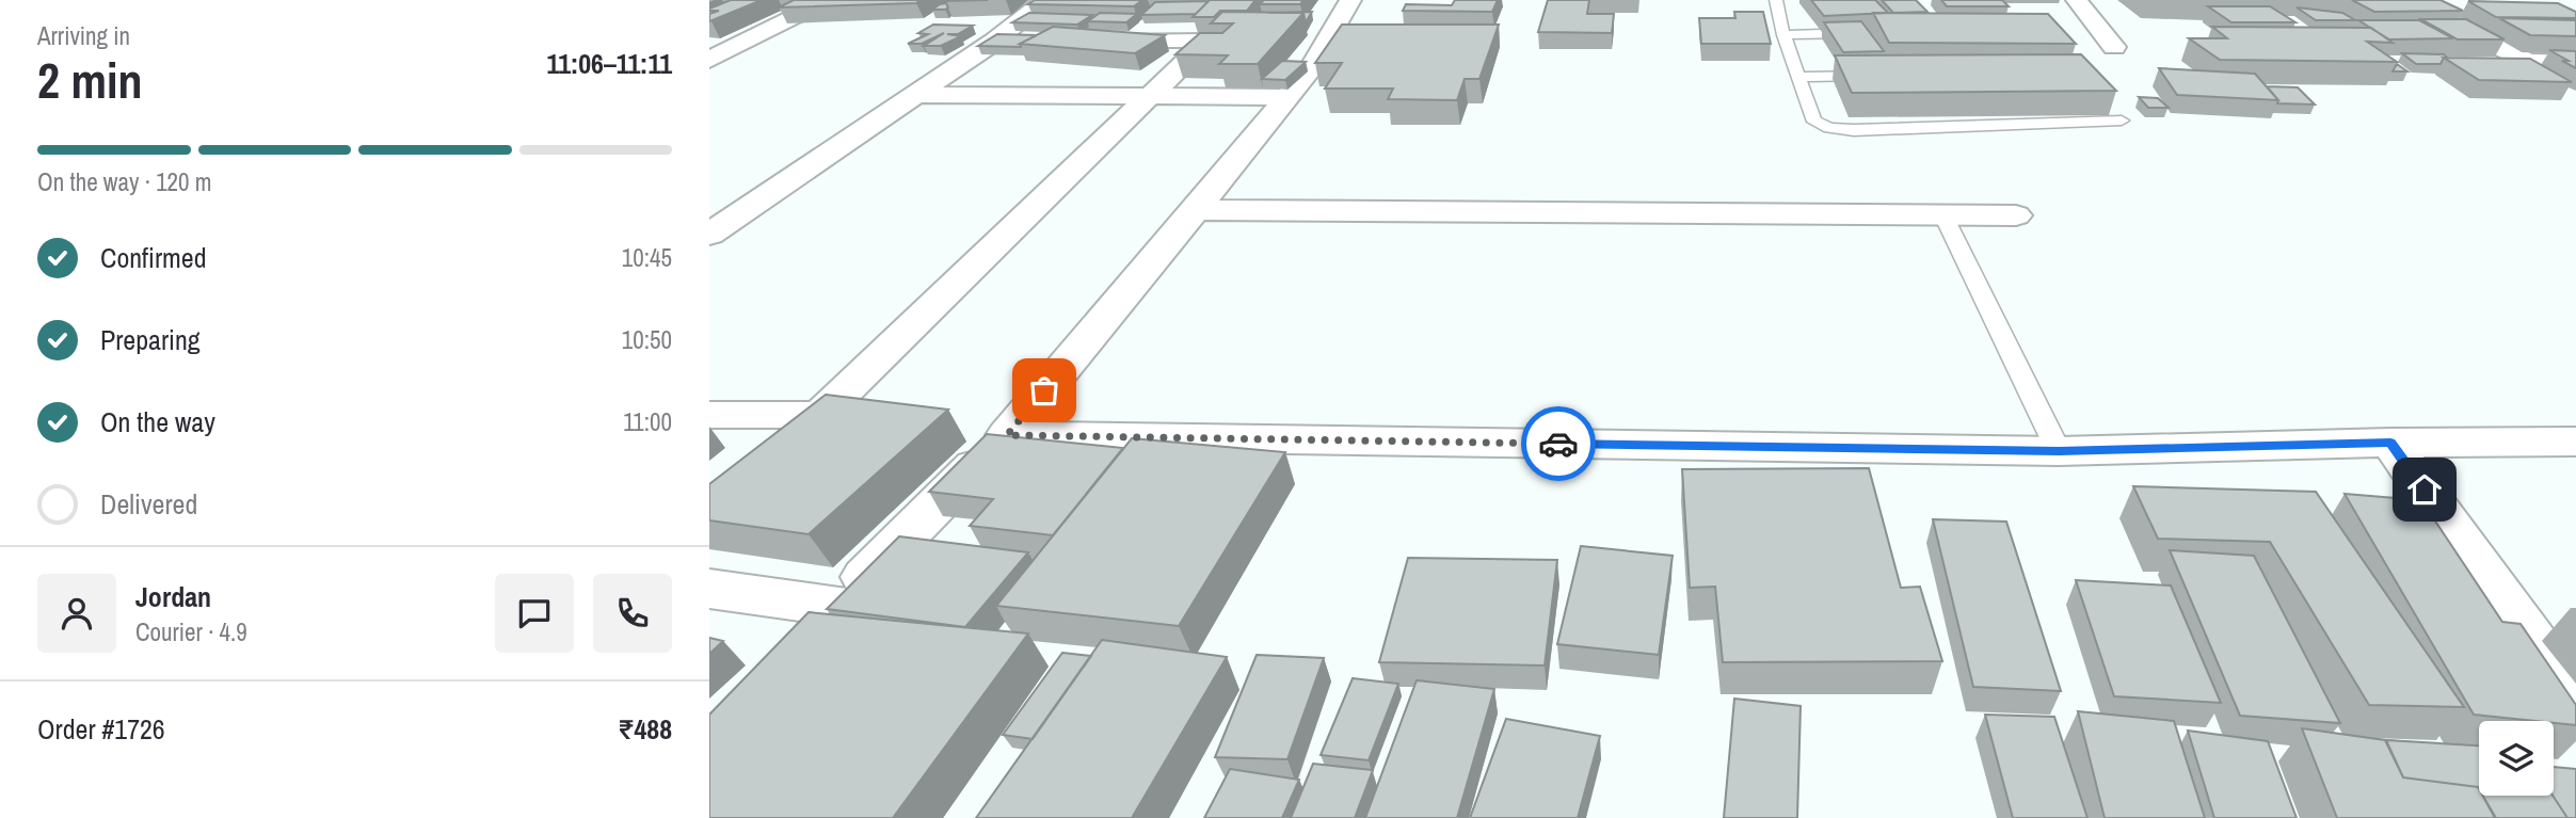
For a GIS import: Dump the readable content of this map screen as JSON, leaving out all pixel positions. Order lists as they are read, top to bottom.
{
  "page": {
    "heading": ["2 min", "Arriving in", "11:06–11:11"],
    "panel": [
      "Jordan",
      "Courier · 4.9",
      "Order #1726",
      "₹488"
    ],
    "bar": "On the way · 120 m",
    "list": [
      ["Confirmed", "10:45"],
      ["Preparing", "10:50"],
      ["On the way", "11:00"],
      "Delivered"
    ]
  }
}
